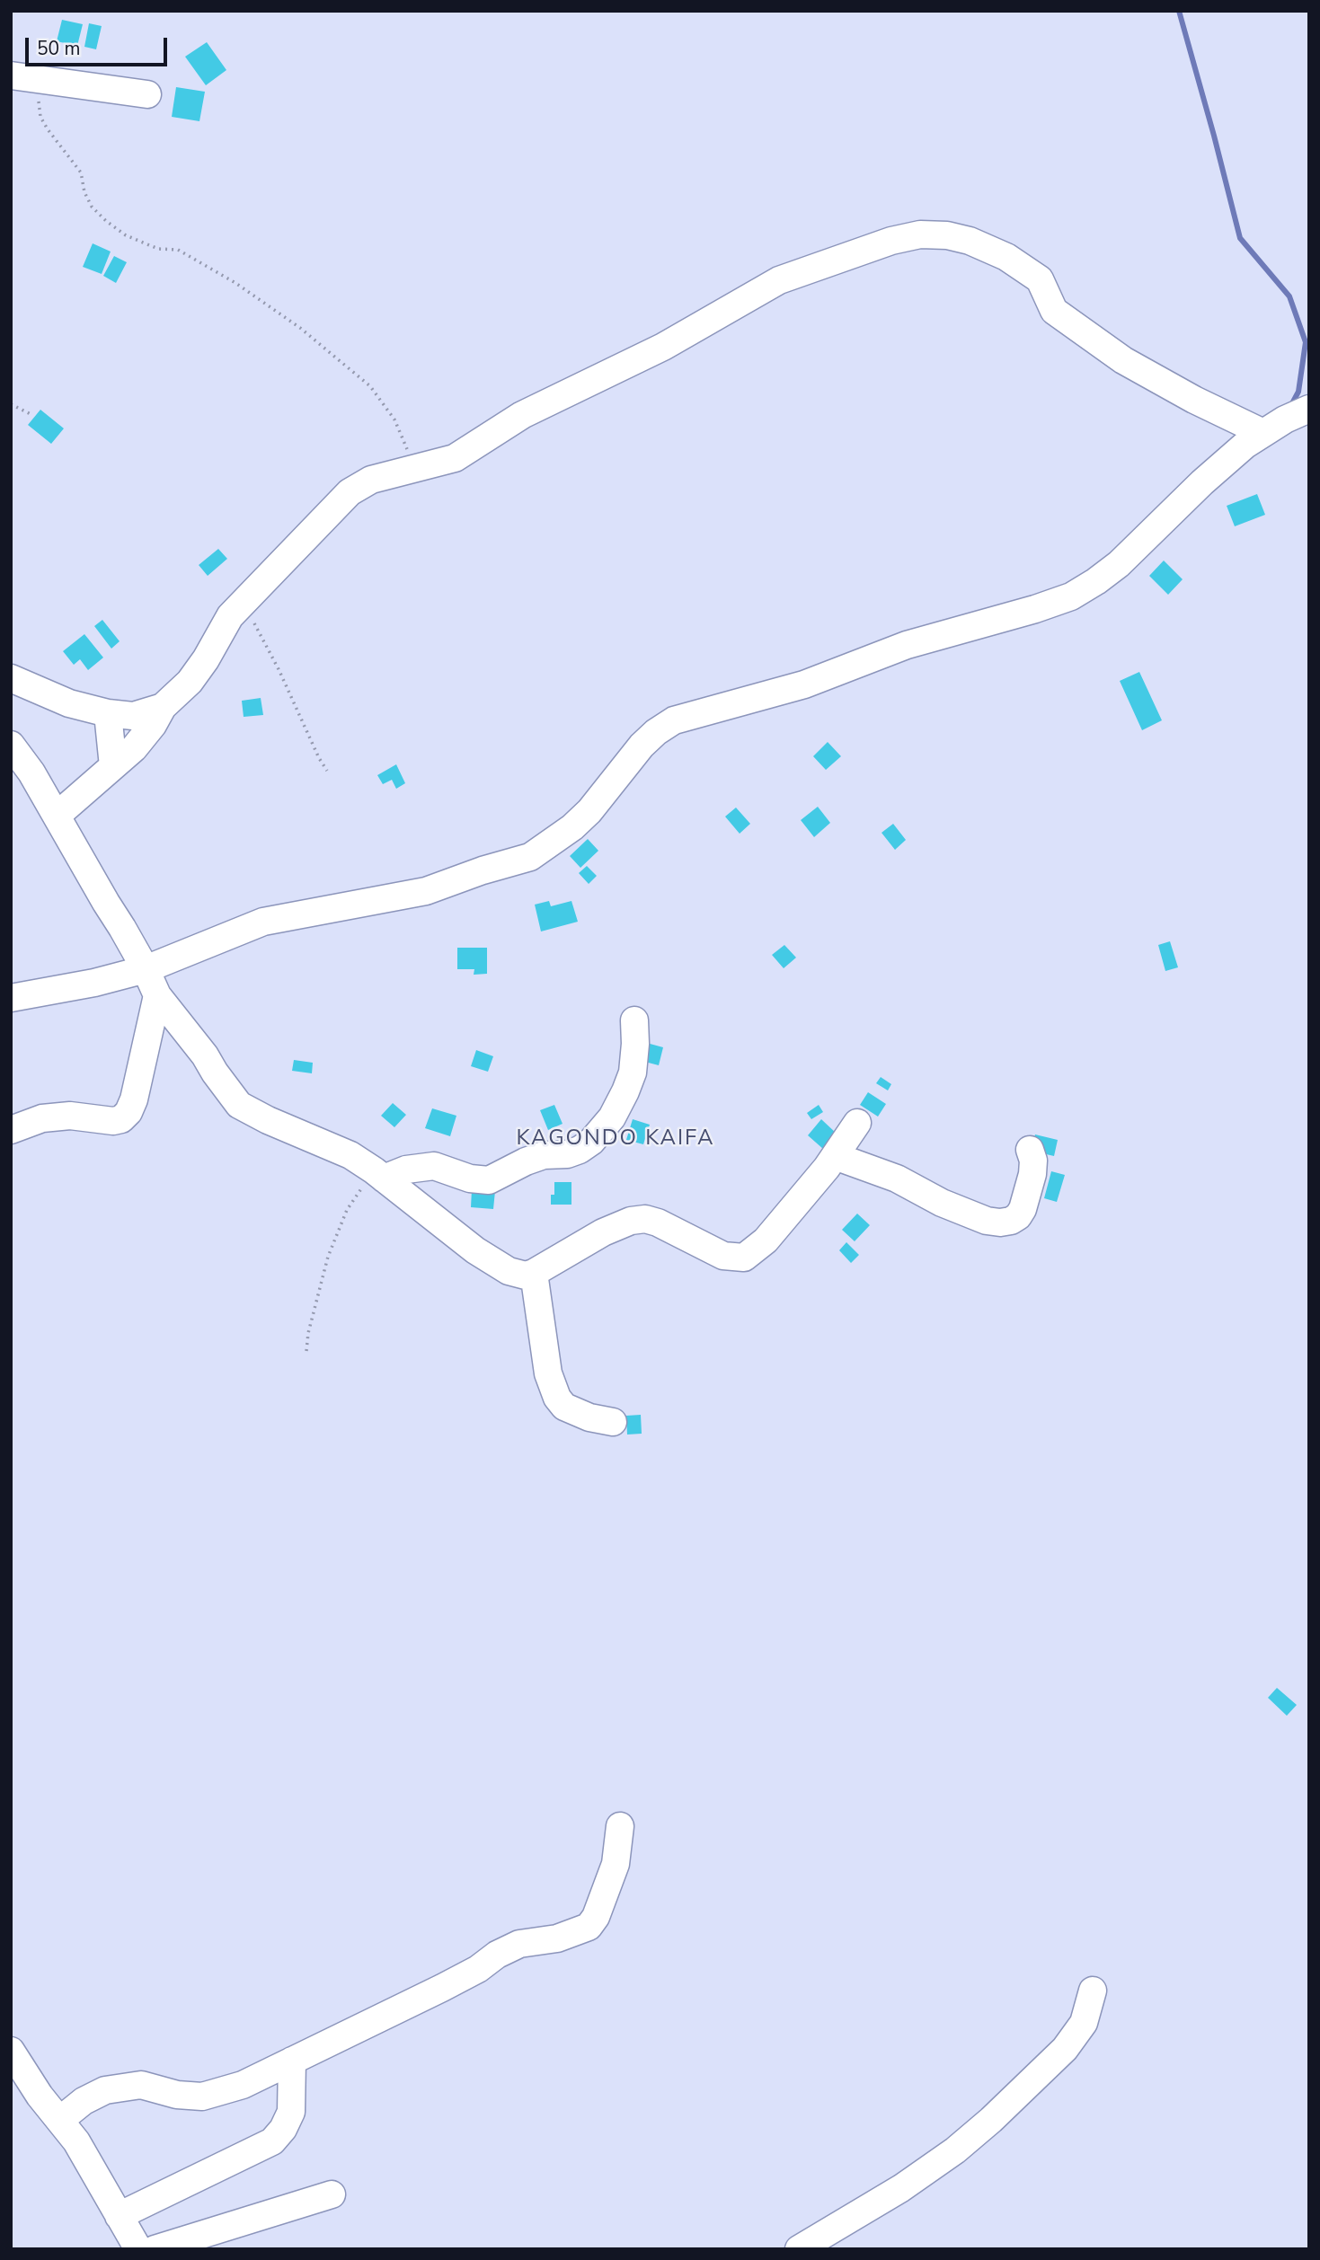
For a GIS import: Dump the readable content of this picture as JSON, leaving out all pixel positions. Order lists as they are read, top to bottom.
{
  "districts": ["KAGONDO KAIFA"],
  "scale_bar": "50 m"
}
